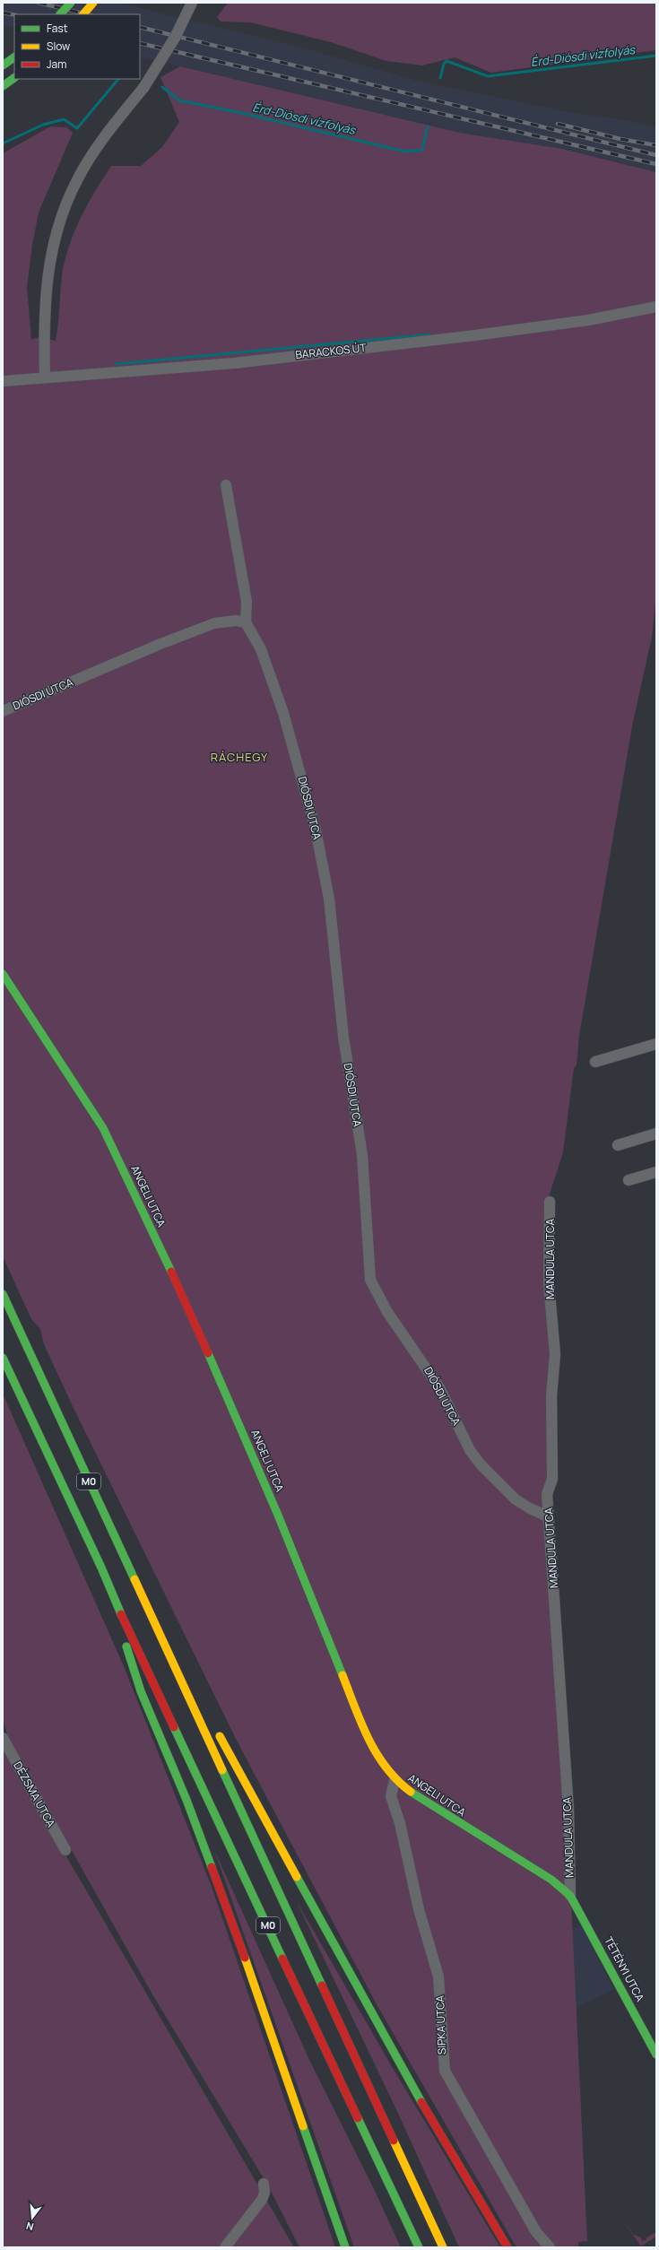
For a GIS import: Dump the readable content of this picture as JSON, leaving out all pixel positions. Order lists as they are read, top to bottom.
{
  "streets": {
    "main road": ["ANGELI UTCA", "M0", "TÉTÉNYI UTCA"],
    "street": [
      "BARACKOS ÚT",
      "DIÓSDI UTCA",
      "MANDULA UTCA",
      "DÉZSMA UTCA",
      "SIPKA UTCA"
    ]
  },
  "crossings": [
    ["DIÓSDI UTCA", "MANDULA UTCA"],
    ["ANGELI UTCA", "MANDULA UTCA"],
    ["ANGELI UTCA", "TÉTÉNYI UTCA"],
    ["ANGELI UTCA", "SIPKA UTCA"],
    ["MANDULA UTCA", "TÉTÉNYI UTCA"]
  ],
  "districts": ["RÁCHEGY"],
  "water": ["Érd-Diósdi vízfolyás"],
  "legend": ["Fast", "Slow", "Jam"],
  "north": "bottom"
}
